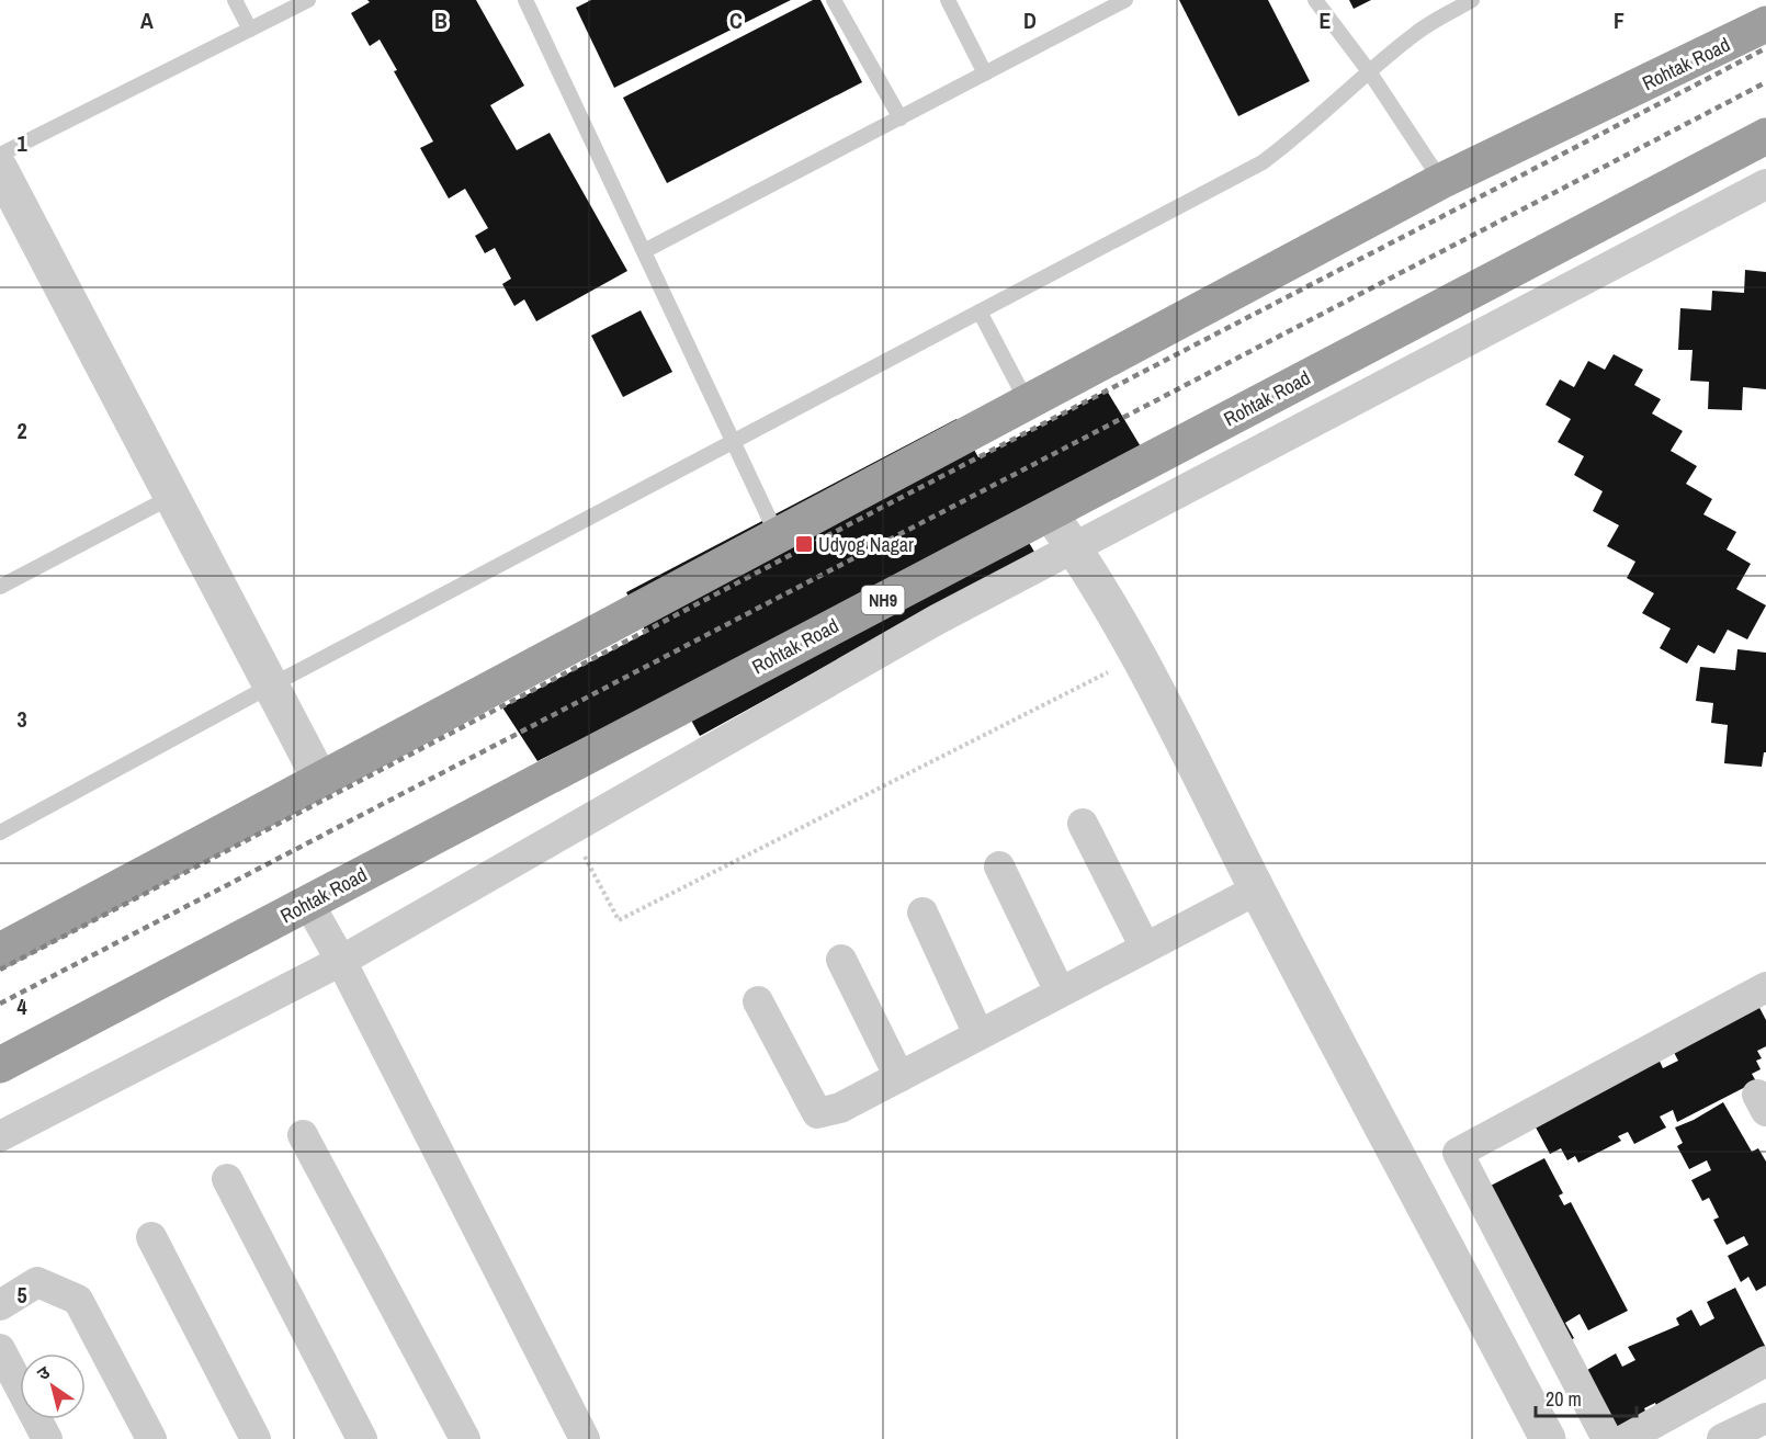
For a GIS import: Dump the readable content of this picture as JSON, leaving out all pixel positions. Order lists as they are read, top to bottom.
{
  "streets": {
    "highway": ["Rohtak Road", "NH9"]
  },
  "places": {
    "transit": ["Udyog Nagar"]
  },
  "scale_bar": "20 m",
  "north": "top left",
  "grid": {
    "columns": [
      "A",
      "B",
      "C",
      "D",
      "E",
      "F"
    ],
    "rows": [
      "1",
      "2",
      "3",
      "4",
      "5"
    ]
  }
}
